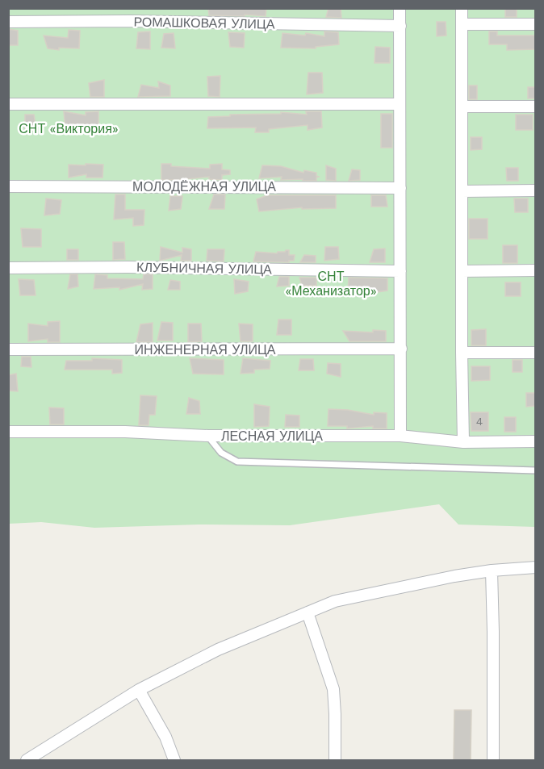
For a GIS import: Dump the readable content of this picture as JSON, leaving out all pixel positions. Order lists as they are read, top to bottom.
{
  "streets": {
    "street": [
      "РОМАШКОВАЯ УЛИЦА",
      "МОЛОДЁЖНАЯ УЛИЦА",
      "КЛУБНИЧНАЯ УЛИЦА",
      "ИНЖЕНЕРНАЯ УЛИЦА",
      "ЛЕСНАЯ УЛИЦА"
    ]
  },
  "parks": ["СНТ «Виктория»", "СНТ «Механизатор»"],
  "house_numbers": ["4"]
}
